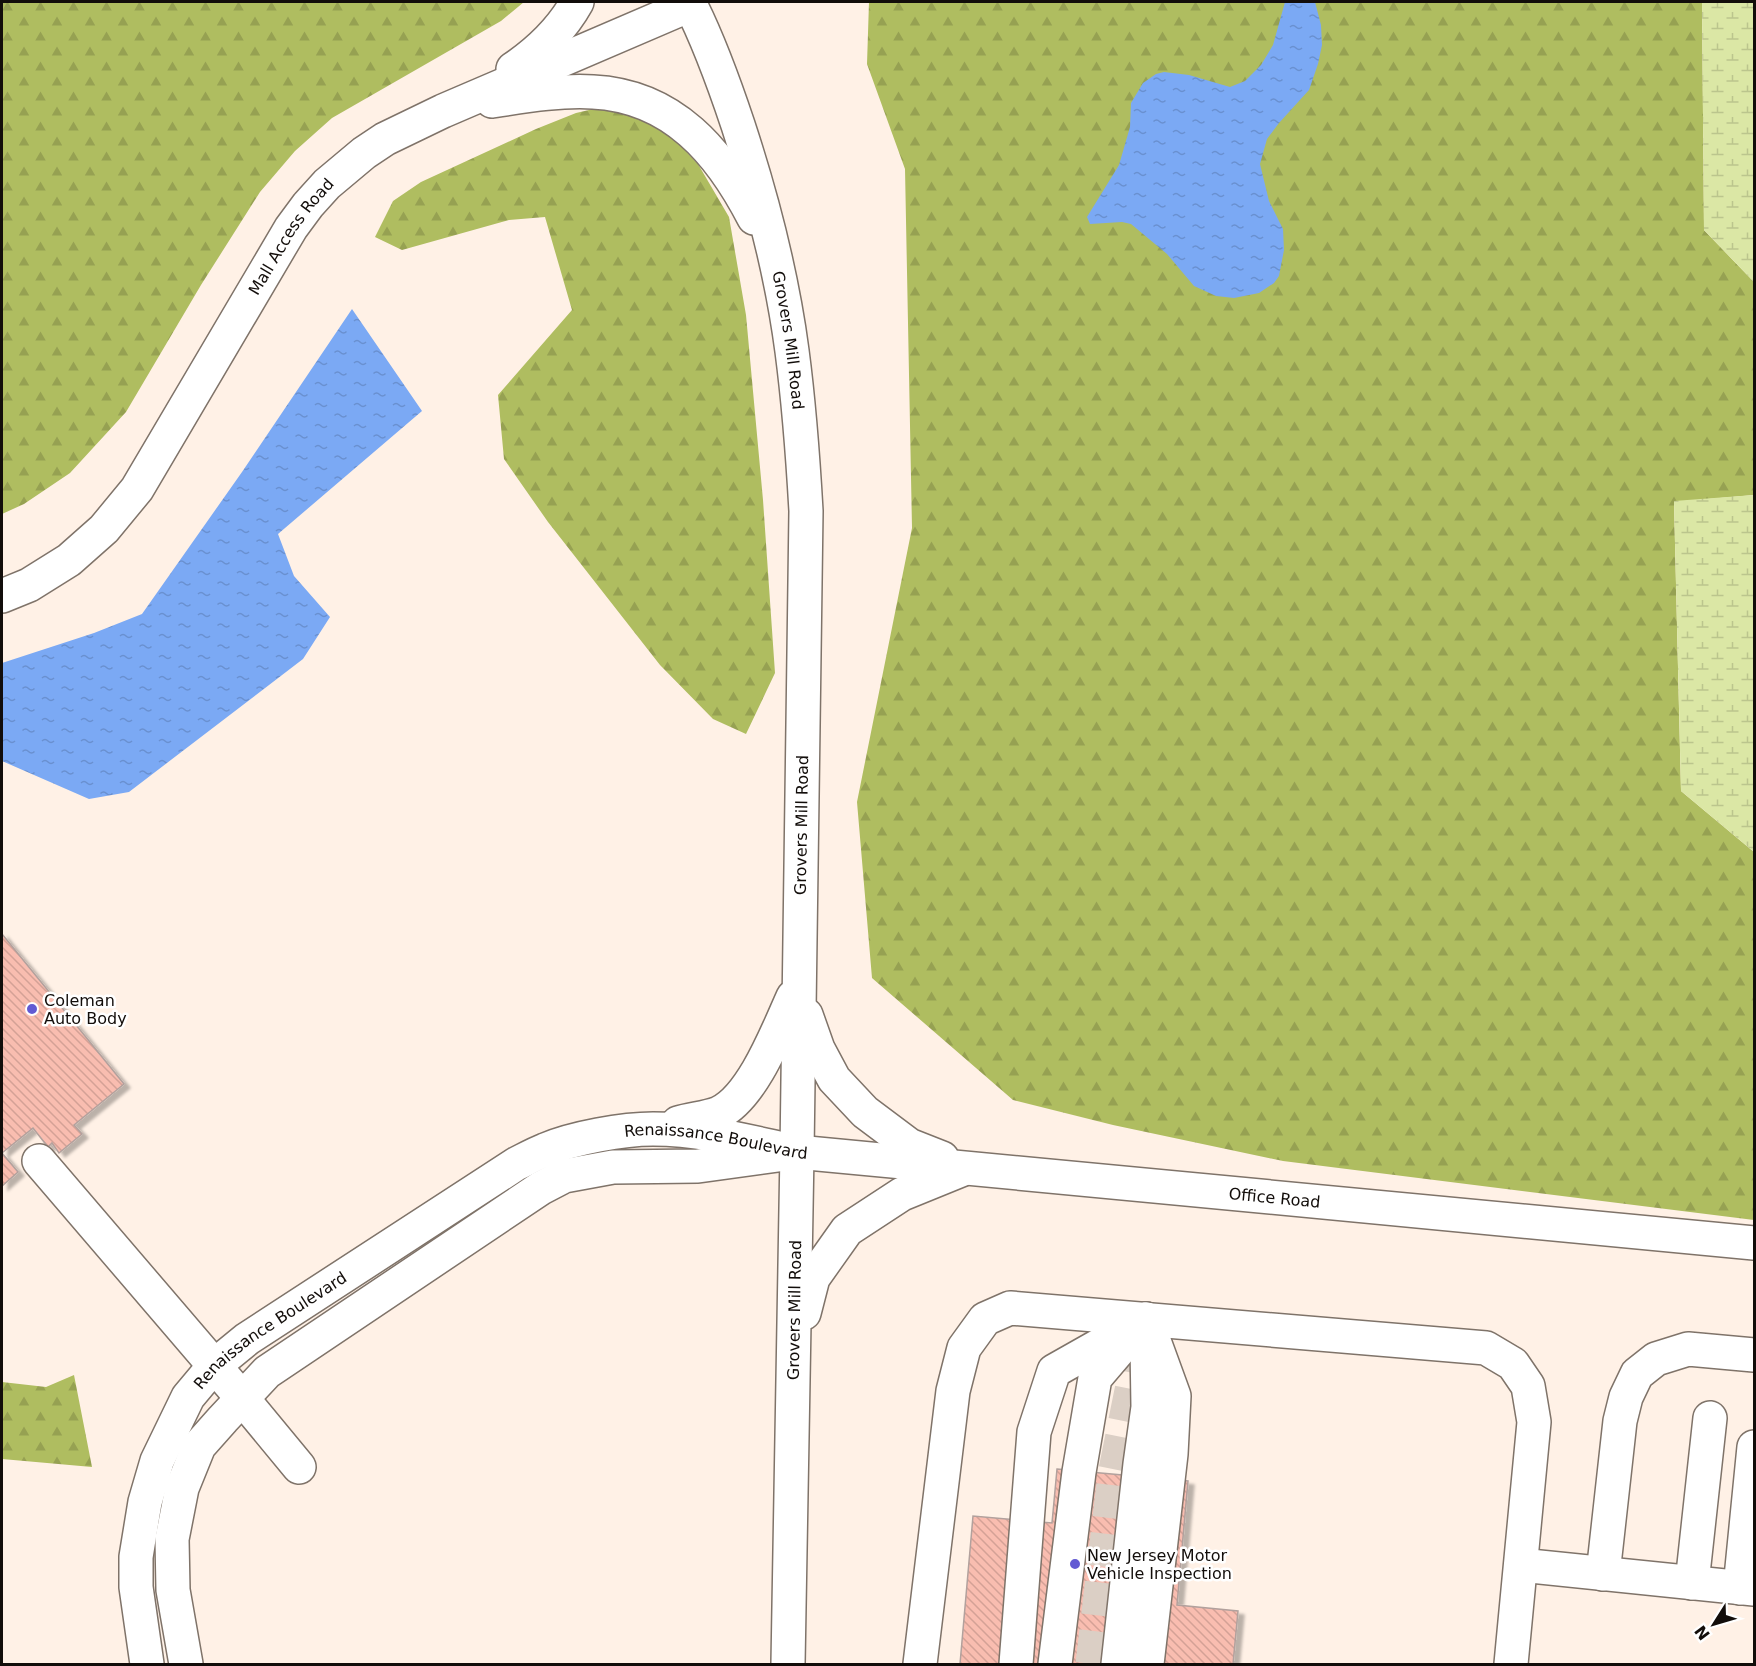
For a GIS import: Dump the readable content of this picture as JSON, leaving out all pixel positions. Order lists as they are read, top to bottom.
{
  "streets": {
    "street": [
      "Mall Access Road",
      "Grovers Mill Road",
      "Renaissance Boulevard",
      "Office Road"
    ]
  },
  "crossings": [
    ["Mall Access Road", "Grovers Mill Road"],
    ["Grovers Mill Road", "Renaissance Boulevard"],
    ["Grovers Mill Road", "Office Road"],
    ["Renaissance Boulevard", "Office Road"]
  ],
  "places": ["Coleman Auto Body", "New Jersey Motor Vehicle Inspection"],
  "north": "bottom left"
}
